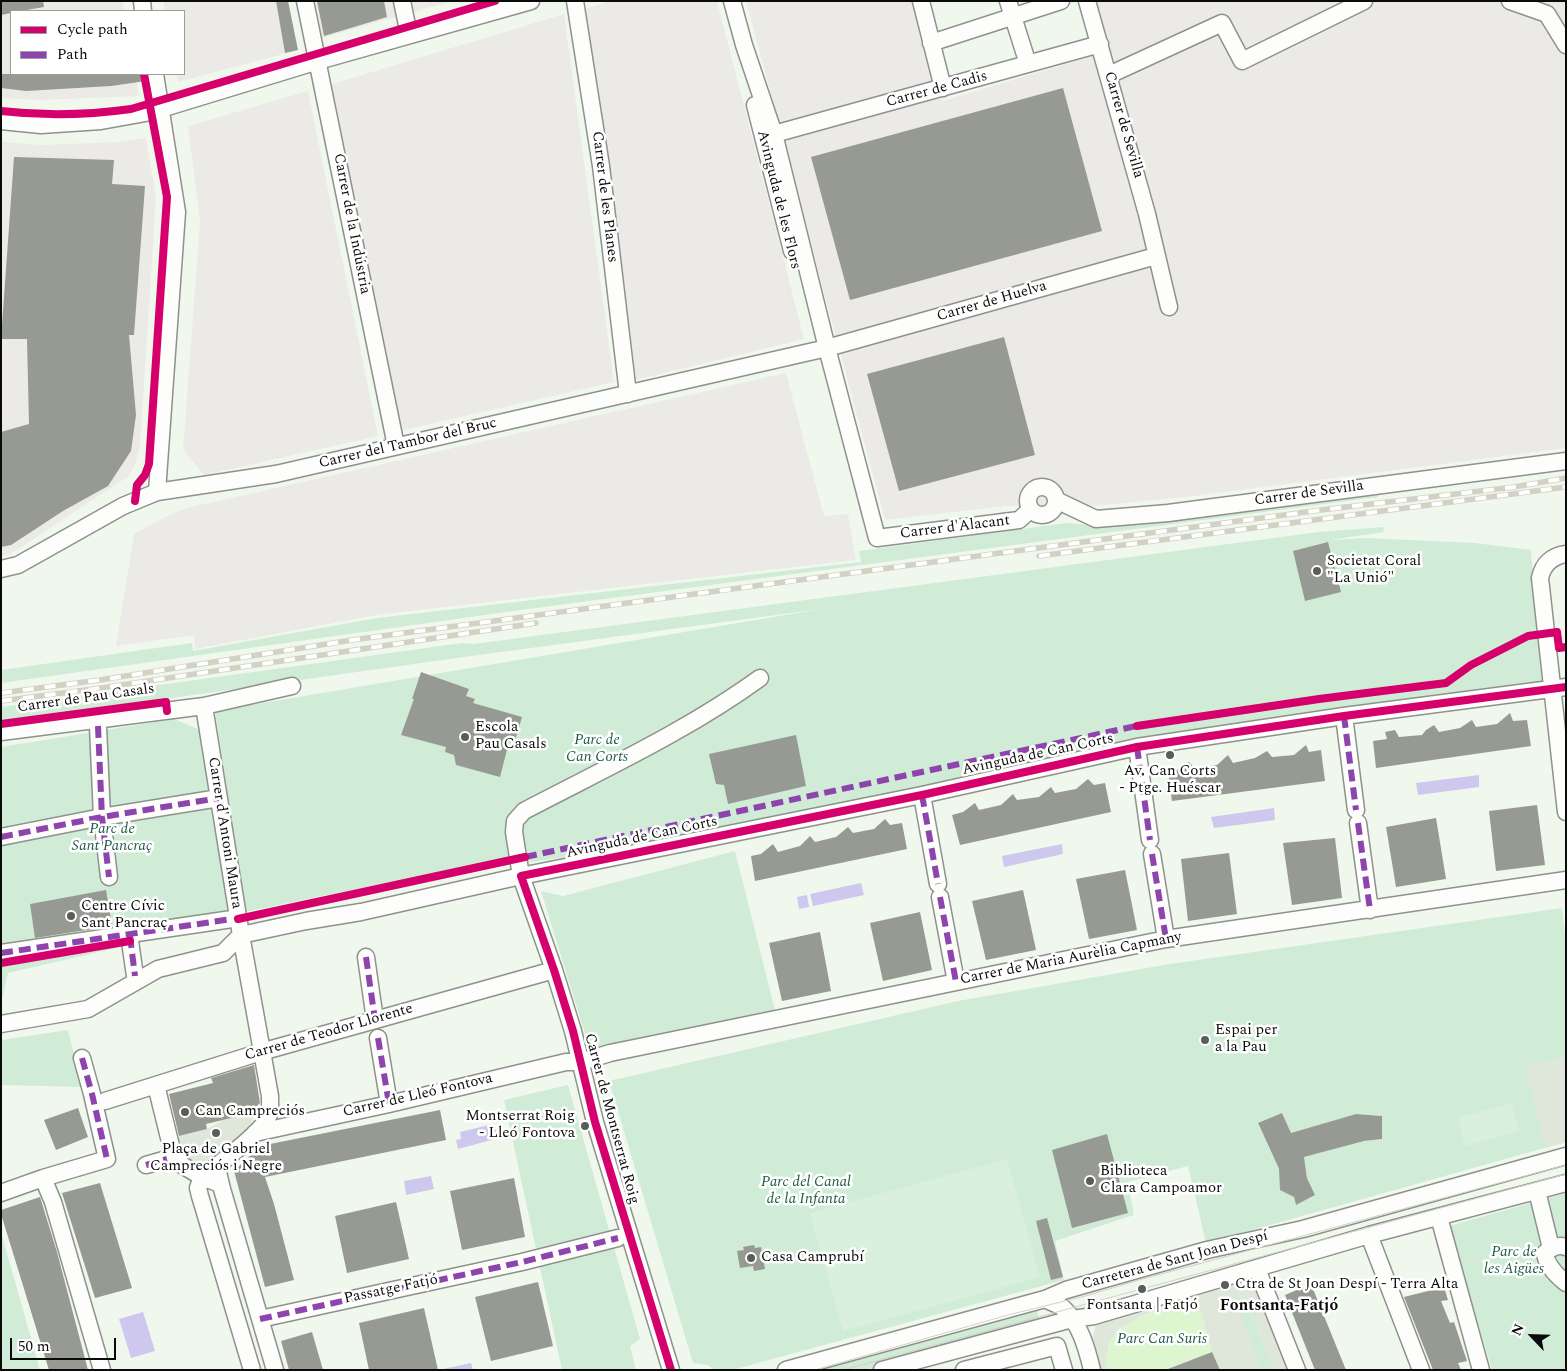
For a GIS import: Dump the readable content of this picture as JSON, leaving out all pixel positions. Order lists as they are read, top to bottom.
{
  "streets": {
    "street": [
      "Carrer de Cadis",
      "Carrer de Sevilla",
      "Carrer de les Planes",
      "Avinguda de les Flors",
      "Carrer de la Indústria",
      "Carrer de Huelva",
      "Carrer del Tambor del Bruc",
      "Carrer d'Alacant",
      "Carrer de Pau Casals",
      "Avinguda de Can Corts",
      "Carrer d'Antoni Maura",
      "Carrer de Maria Aurèlia Capmany",
      "Carrer de Teodor Llorente",
      "Carrer de Lleó Fontova",
      "Carrer de Montserrat Roig",
      "Carretera de Sant Joan Despí",
      "Passatge Fatjó"
    ]
  },
  "crossings": [
    ["Carrer de Cadis", "Carrer de Sevilla"],
    ["Carrer de Cadis", "Avinguda de les Flors"],
    ["Carrer de Sevilla", "Carrer de Huelva"],
    ["Carrer de Sevilla", "Carrer d'Alacant"],
    ["Carrer de les Planes", "Carrer del Tambor del Bruc"],
    ["Avinguda de les Flors", "Carrer de Huelva"],
    ["Avinguda de les Flors", "Carrer del Tambor del Bruc"],
    ["Avinguda de les Flors", "Carrer d'Alacant"],
    ["Carrer de la Indústria", "Carrer del Tambor del Bruc"],
    ["Carrer de Huelva", "Carrer del Tambor del Bruc"],
    ["Carrer de Pau Casals", "Carrer d'Antoni Maura"],
    ["Avinguda de Can Corts", "Carrer d'Antoni Maura"],
    ["Avinguda de Can Corts", "Carrer de Montserrat Roig"],
    ["Carrer d'Antoni Maura", "Carrer de Teodor Llorente"],
    ["Carrer d'Antoni Maura", "Carrer de Lleó Fontova"],
    ["Carrer de Maria Aurèlia Capmany", "Carrer de Lleó Fontova"],
    ["Carrer de Maria Aurèlia Capmany", "Carrer de Montserrat Roig"],
    ["Carrer de Teodor Llorente", "Carrer de Montserrat Roig"],
    ["Carrer de Lleó Fontova", "Carrer de Montserrat Roig"]
  ],
  "districts": ["Fontsanta-Fatjó"],
  "parks": [
    "Parc de Can Corts",
    "Parc de Sant Pancraç",
    "Parc del Canal de la Infanta",
    "Parc de les Aigües",
    "Parc Can Suris"
  ],
  "places": [
    "Societat Coral \"La Unió\"",
    "Escola Pau Casals",
    "Av. Can Corts - Ptge. Huéscar",
    "Centre Cívic Sant Pancraç",
    "Espai per a la Pau",
    "Can Campreciós",
    "Montserrat Roig - Lleó Fontova",
    "Plaça de Gabriel Campreciós i Negre",
    "Biblioteca Clara Campoamor",
    "Casa Camprubí",
    "Ctra de St Joan Despí - Terra Alta",
    "Fontsanta | Fatjó"
  ],
  "legend": ["Cycle path", "Path"],
  "scale_bar": "50 m",
  "north": "top left"
}
